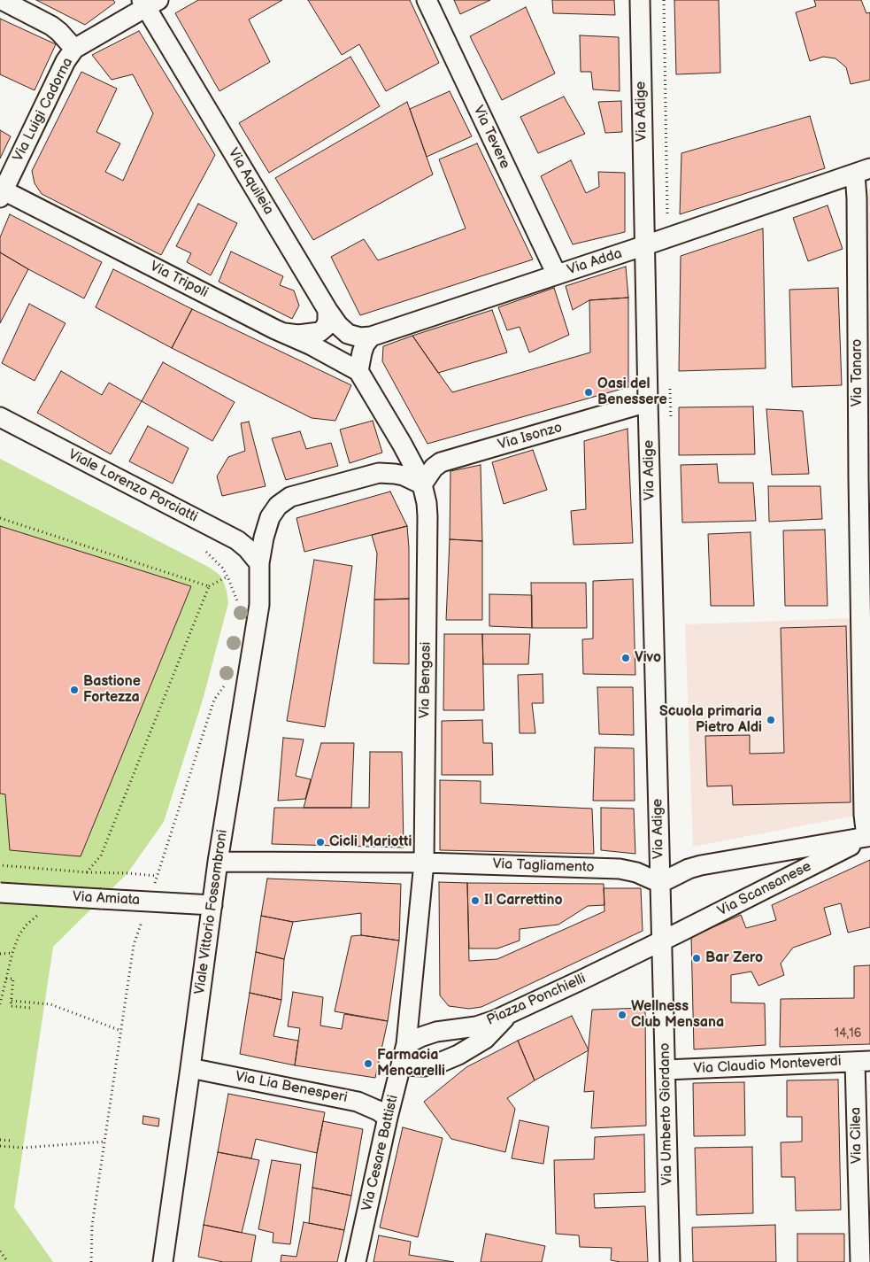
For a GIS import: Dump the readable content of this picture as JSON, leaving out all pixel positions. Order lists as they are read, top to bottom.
{
  "streets": {
    "street": [
      "Via Luigi Cadorna",
      "Via Adige",
      "Via Tevere",
      "Via Aquileia",
      "Via Adda",
      "Via Tripoli",
      "Via Tanaro",
      "Via Isonzo",
      "Viale Lorenzo Porciatti",
      "Via Bengasi",
      "Via Tagliamento",
      "Via Scansanese",
      "Via Amiata",
      "Viale Vittorio Fossombroni",
      "Piazza Ponchielli",
      "Via Claudio Monteverdi",
      "Via Lia Benesperi",
      "Via Umberto Giordano",
      "Via Cilea",
      "Via Cesare Battisti"
    ]
  },
  "crossings": [
    ["Via Luigi Cadorna", "Via Aquileia"],
    ["Via Luigi Cadorna", "Via Tripoli"],
    ["Via Adige", "Via Adda"],
    ["Via Adige", "Via Isonzo"],
    ["Via Adige", "Via Tagliamento"],
    ["Via Adige", "Via Scansanese"],
    ["Via Adige", "Piazza Ponchielli"],
    ["Via Adige", "Via Umberto Giordano"],
    ["Via Tevere", "Via Adda"],
    ["Via Aquileia", "Via Adda"],
    ["Via Adda", "Via Tanaro"],
    ["Via Tripoli", "Via Bengasi"],
    ["Via Tanaro", "Via Scansanese"],
    ["Via Isonzo", "Via Bengasi"],
    ["Via Isonzo", "Viale Vittorio Fossombroni"],
    ["Viale Lorenzo Porciatti", "Viale Vittorio Fossombroni"],
    ["Via Bengasi", "Via Tagliamento"],
    ["Via Bengasi", "Viale Vittorio Fossombroni"],
    ["Via Bengasi", "Piazza Ponchielli"],
    ["Via Bengasi", "Via Cesare Battisti"],
    ["Via Tagliamento", "Via Scansanese"],
    ["Via Scansanese", "Piazza Ponchielli"],
    ["Via Scansanese", "Via Umberto Giordano"],
    ["Via Amiata", "Viale Vittorio Fossombroni"],
    ["Viale Vittorio Fossombroni", "Via Lia Benesperi"],
    ["Piazza Ponchielli", "Via Umberto Giordano"],
    ["Piazza Ponchielli", "Via Cesare Battisti"],
    ["Via Claudio Monteverdi", "Via Umberto Giordano"],
    ["Via Claudio Monteverdi", "Via Cilea"],
    ["Via Lia Benesperi", "Via Cesare Battisti"]
  ],
  "places": [
    "Oasi del Benessere",
    "Vivo",
    "Bastione Fortezza",
    "Scuola primaria Pietro Aldi",
    "Cicli Mariotti",
    "Il Carrettino",
    "Bar Zero",
    "Wellness Club Mensana",
    "Farmacia Mencarelli"
  ],
  "house_numbers": ["14,16"]
}
